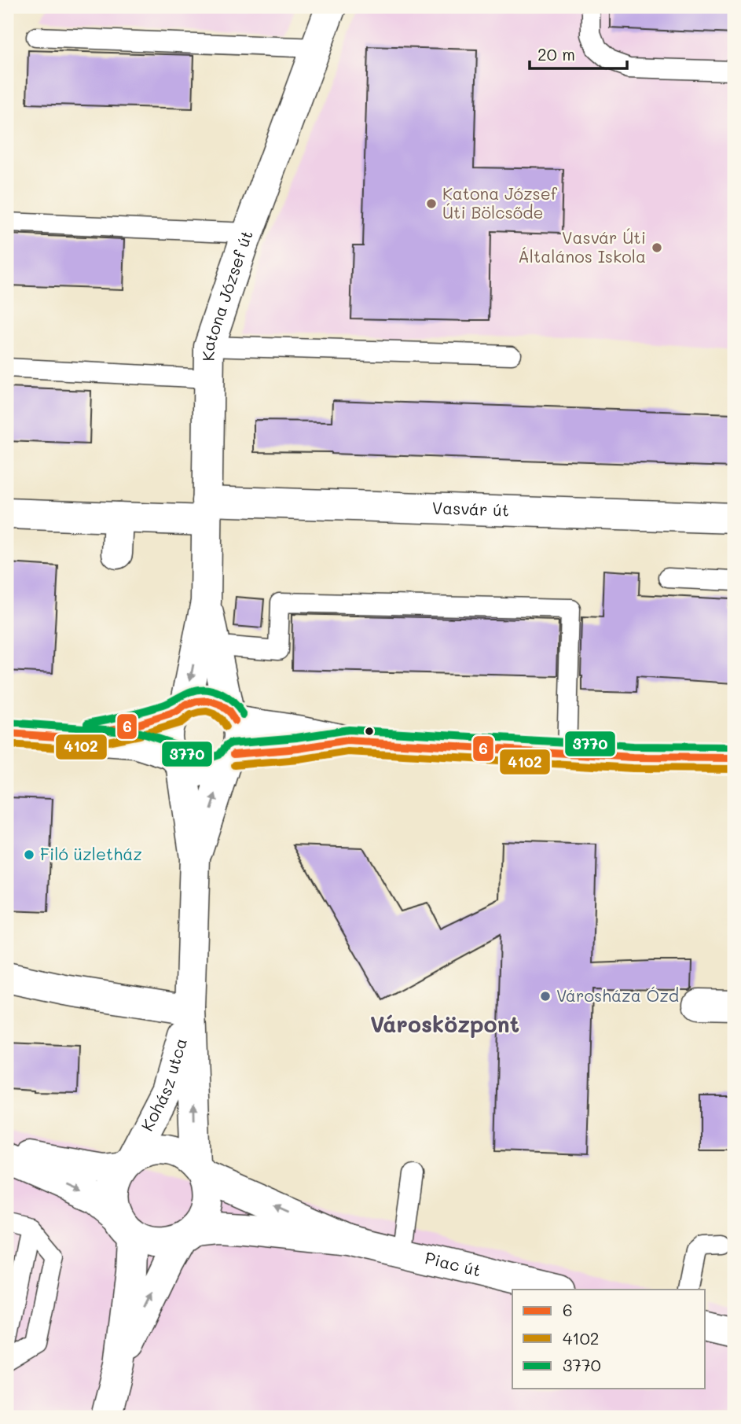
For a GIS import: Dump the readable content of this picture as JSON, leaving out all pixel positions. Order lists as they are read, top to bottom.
{
  "streets": {
    "street": [
      "Katona József út",
      "Vasvár út",
      "Kohász utca",
      "Piac út"
    ]
  },
  "crossings": [
    ["Katona József út", "Vasvár út"]
  ],
  "districts": ["Városközpont"],
  "places": [
    "Katona József Úti Bölcsőde",
    "Vasvár Úti Általános Iskola",
    "Filó üzletház",
    "Városháza Ózd"
  ],
  "lines": ["transit line 3770", "transit line 6", "transit line 4102"],
  "legend": ["6", "4102", "3770"],
  "scale_bar": "20 m"
}
